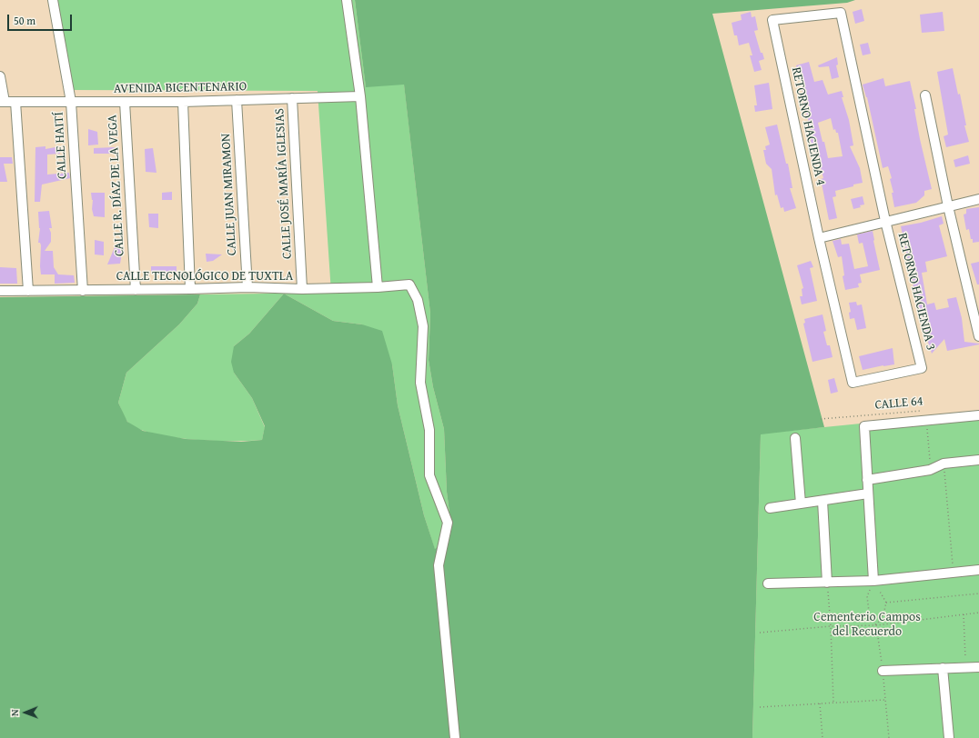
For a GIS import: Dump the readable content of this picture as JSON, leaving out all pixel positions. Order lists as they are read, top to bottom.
{
  "streets": {
    "street": [
      "AVENIDA BICENTENARIO",
      "RETORNO HACIENDA 4",
      "CALLE HAITÍ",
      "CALLE JOSÉ MARÍA IGLESIAS",
      "CALLE R. DÍAZ DE LA VEGA",
      "CALLE JUAN MIRAMON",
      "CALLE TECNOLÓGICO DE TUXTLA",
      "RETORNO HACIENDA 3"
    ],
    "path": ["CALLE 64"]
  },
  "crossings": [
    ["AVENIDA BICENTENARIO", "CALLE HAITÍ"],
    ["AVENIDA BICENTENARIO", "CALLE JOSÉ MARÍA IGLESIAS"],
    ["AVENIDA BICENTENARIO", "CALLE R. DÍAZ DE LA VEGA"],
    ["AVENIDA BICENTENARIO", "CALLE JUAN MIRAMON"],
    ["RETORNO HACIENDA 4", "RETORNO HACIENDA 3"],
    ["CALLE HAITÍ", "CALLE TECNOLÓGICO DE TUXTLA"],
    ["CALLE JOSÉ MARÍA IGLESIAS", "CALLE TECNOLÓGICO DE TUXTLA"],
    ["CALLE R. DÍAZ DE LA VEGA", "CALLE TECNOLÓGICO DE TUXTLA"],
    ["CALLE JUAN MIRAMON", "CALLE TECNOLÓGICO DE TUXTLA"]
  ],
  "parks": ["Cementerio Campos del Recuerdo"],
  "scale_bar": "50 m",
  "north": "left"
}
